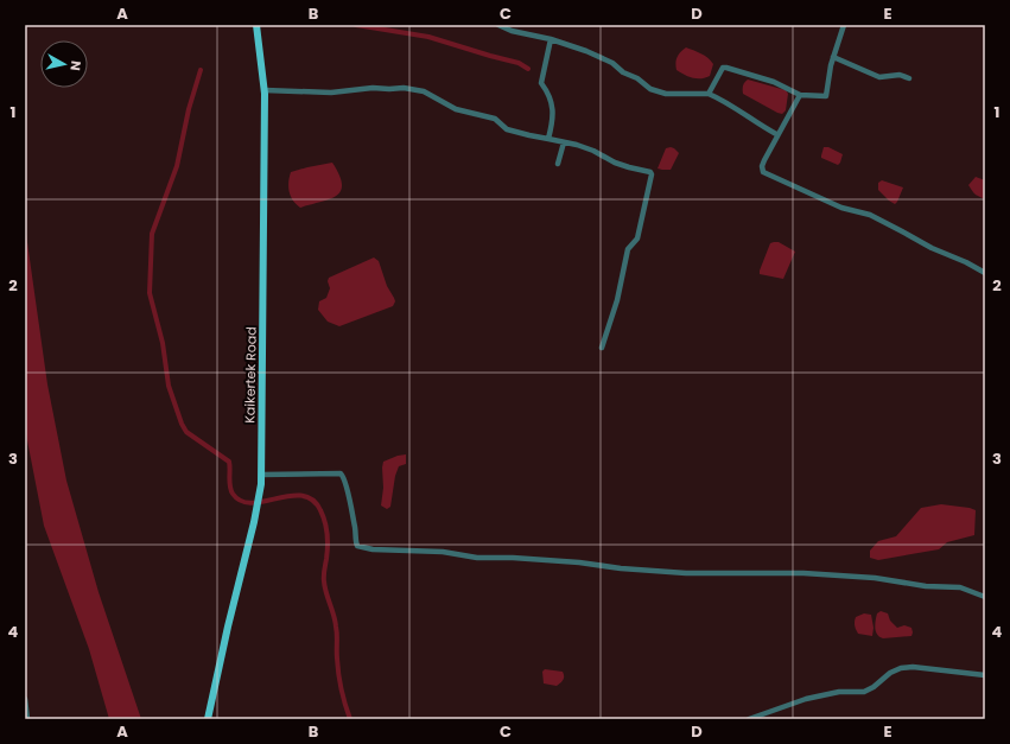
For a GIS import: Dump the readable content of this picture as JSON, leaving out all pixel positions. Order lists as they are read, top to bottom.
{
  "streets": {
    "main road": ["Kaikertek Road"]
  },
  "north": "right",
  "grid": {
    "columns": [
      "A",
      "B",
      "C",
      "D",
      "E"
    ],
    "rows": [
      "1",
      "2",
      "3",
      "4"
    ]
  }
}
